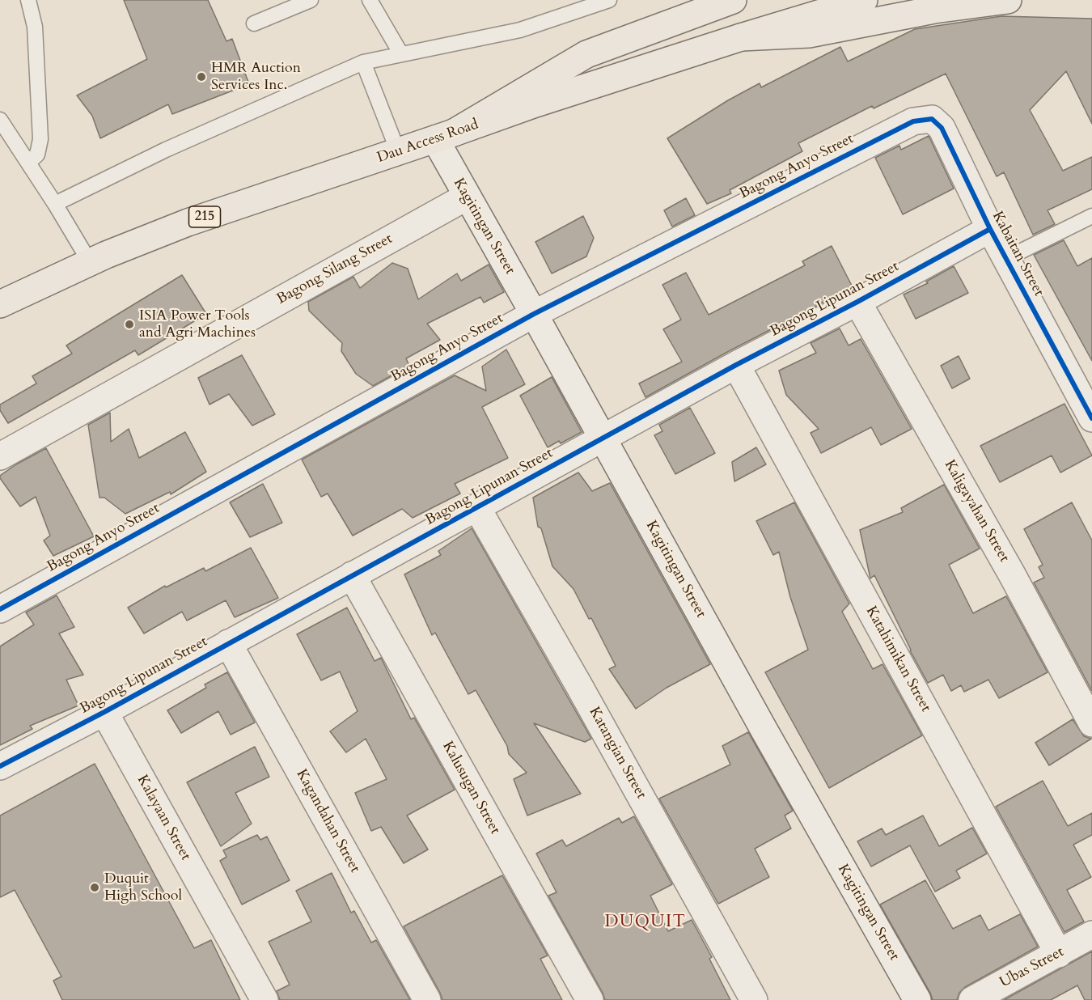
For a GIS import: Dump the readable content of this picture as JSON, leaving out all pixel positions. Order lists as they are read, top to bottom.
{
  "streets": {
    "main road": ["Dau Access Road", "215"],
    "street": [
      "Bagong Anyo Street",
      "Kagitingan Street",
      "Kabaitan Street",
      "Bagong Silang Street",
      "Bagong Lipunan Street",
      "Kaligayahan Street",
      "Katahimikan Street",
      "Katangian Street",
      "Kalusugan Street",
      "Kalayaan Street",
      "Kagandahan Street",
      "Ubas Street"
    ]
  },
  "crossings": [
    ["Dau Access Road", "Kagitingan Street"],
    ["Bagong Anyo Street", "Kagitingan Street"],
    ["Bagong Anyo Street", "Kabaitan Street"],
    ["Kagitingan Street", "Bagong Silang Street"],
    ["Kagitingan Street", "Bagong Lipunan Street"],
    ["Kabaitan Street", "Bagong Lipunan Street"],
    ["Bagong Lipunan Street", "Kaligayahan Street"],
    ["Bagong Lipunan Street", "Katahimikan Street"],
    ["Bagong Lipunan Street", "Katangian Street"],
    ["Bagong Lipunan Street", "Kalusugan Street"],
    ["Bagong Lipunan Street", "Kalayaan Street"],
    ["Bagong Lipunan Street", "Kagandahan Street"],
    ["Katahimikan Street", "Ubas Street"]
  ],
  "districts": ["DUQUIT"],
  "places": ["HMR Auction Services Inc.", "ISIA Power Tools and Agri Machines", "Duquit High School"]
}
